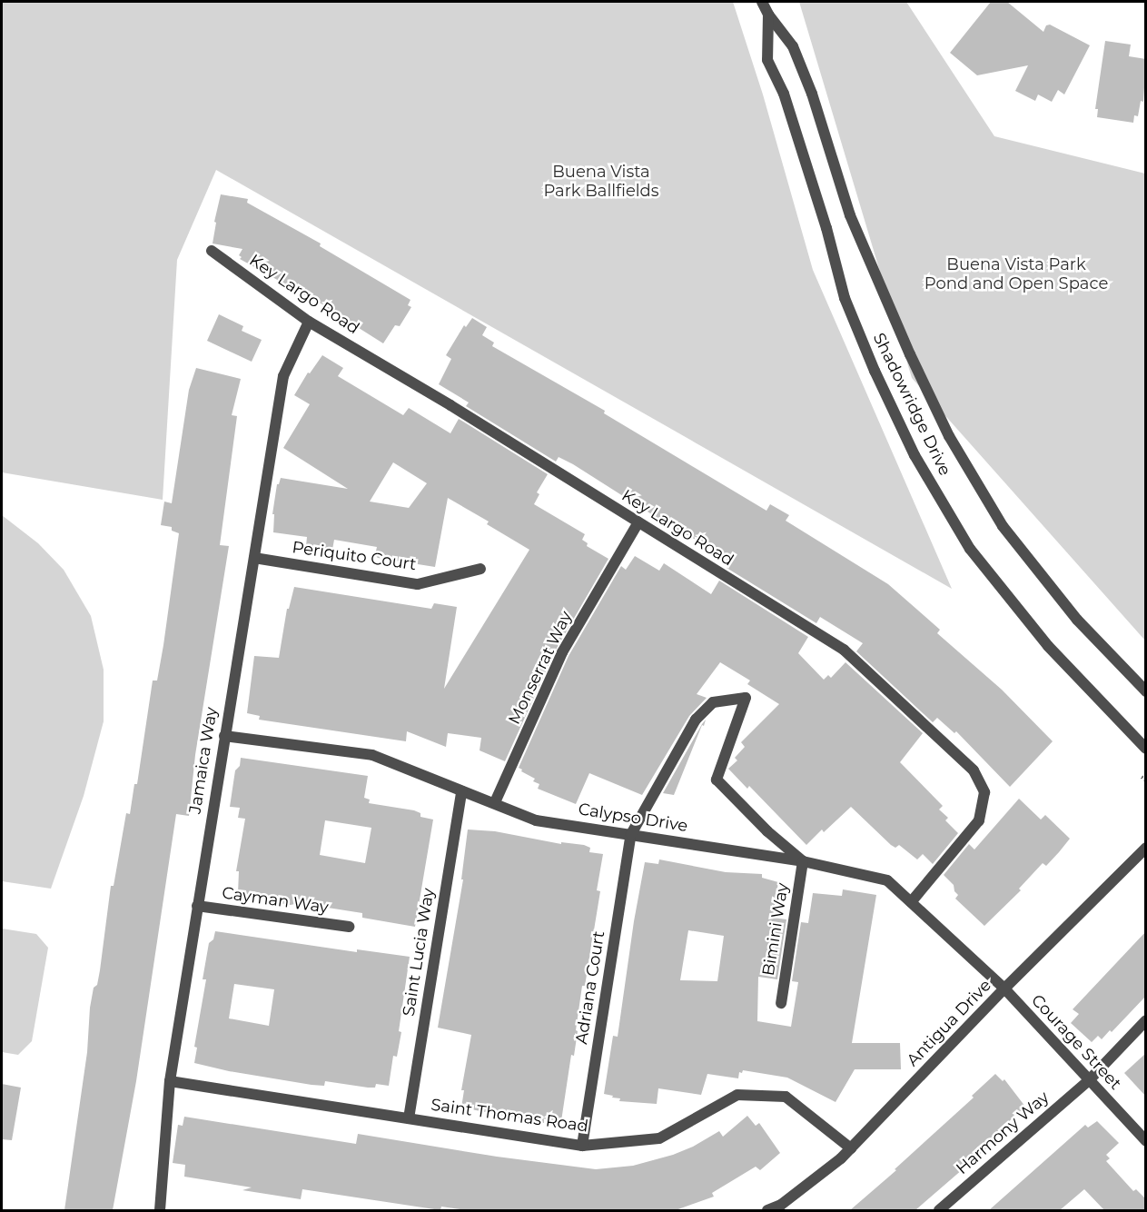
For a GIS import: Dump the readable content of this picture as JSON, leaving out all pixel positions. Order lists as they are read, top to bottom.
{
  "streets": {
    "street": [
      "Key Largo Road",
      "Shadowridge Drive",
      "Periquito Court",
      "Monserrat Way",
      "Jamaica Way",
      "Calypso Drive",
      "Cayman Way",
      "Bimini Way",
      "Saint Lucia Way",
      "Adriana Court",
      "Antigua Drive",
      "Courage Street",
      "Saint Thomas Road",
      "Harmony Way"
    ]
  },
  "crossings": [
    ["Key Largo Road", "Monserrat Way"],
    ["Key Largo Road", "Jamaica Way"],
    ["Key Largo Road", "Calypso Drive"],
    ["Periquito Court", "Jamaica Way"],
    ["Monserrat Way", "Calypso Drive"],
    ["Jamaica Way", "Calypso Drive"],
    ["Jamaica Way", "Cayman Way"],
    ["Jamaica Way", "Saint Thomas Road"],
    ["Calypso Drive", "Bimini Way"],
    ["Calypso Drive", "Saint Lucia Way"],
    ["Calypso Drive", "Adriana Court"],
    ["Calypso Drive", "Antigua Drive"],
    ["Calypso Drive", "Courage Street"],
    ["Saint Lucia Way", "Saint Thomas Road"],
    ["Adriana Court", "Saint Thomas Road"],
    ["Antigua Drive", "Courage Street"],
    ["Antigua Drive", "Saint Thomas Road"],
    ["Courage Street", "Harmony Way"]
  ],
  "parks": ["Buena Vista Park Ballfields", "Buena Vista Park Pond and Open Space"]
}
